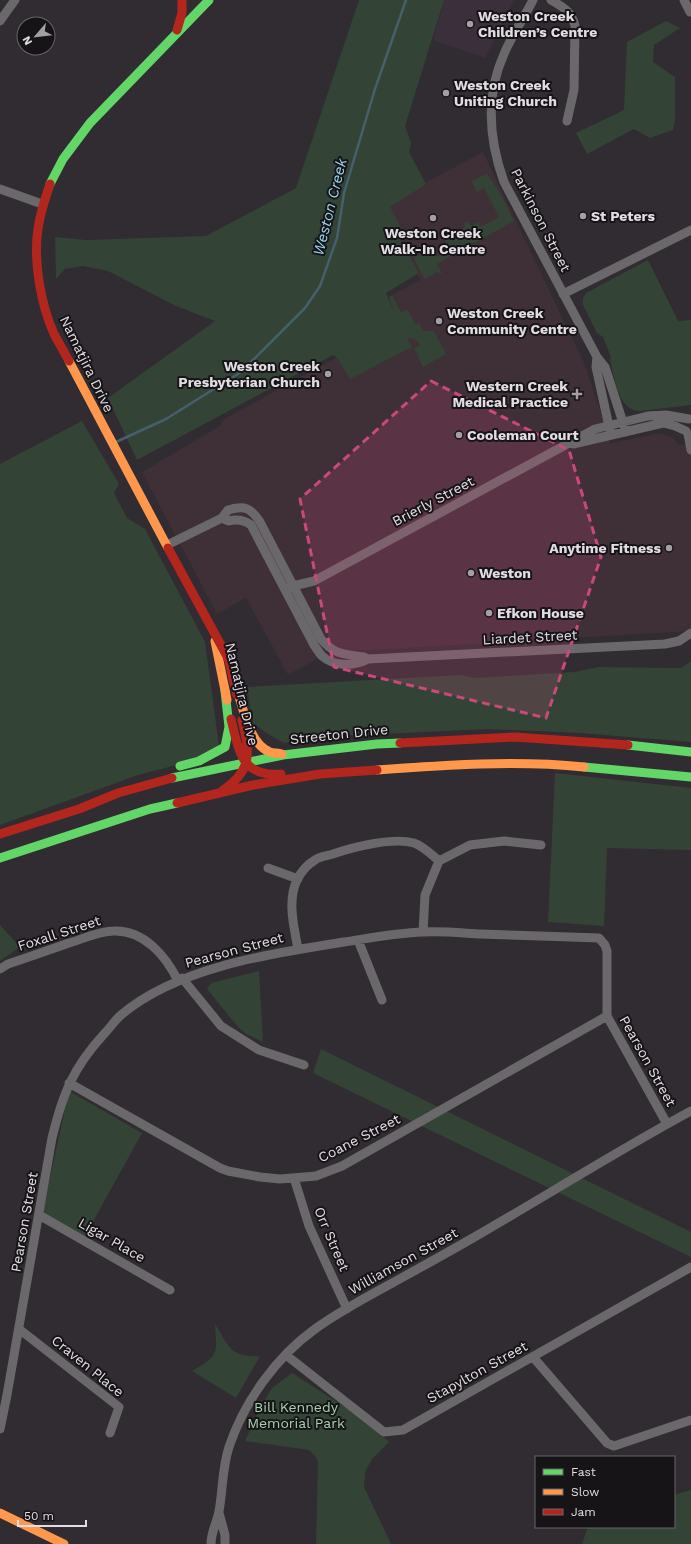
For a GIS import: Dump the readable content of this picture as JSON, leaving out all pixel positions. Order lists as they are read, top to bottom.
{
  "streets": {
    "main road": ["Namatjira Drive", "Streeton Drive"],
    "street": [
      "Parkinson Street",
      "Brierly Street",
      "Liardet Street",
      "Foxall Street",
      "Pearson Street",
      "Coane Street",
      "Orr Street",
      "Ligar Place",
      "Williamson Street",
      "Craven Place",
      "Stapylton Street"
    ]
  },
  "crossings": [
    ["Parkinson Street", "Brierly Street"],
    ["Namatjira Drive", "Streeton Drive"],
    ["Brierly Street", "Liardet Street"],
    ["Foxall Street", "Pearson Street"],
    ["Pearson Street", "Coane Street"],
    ["Pearson Street", "Ligar Place"],
    ["Pearson Street", "Williamson Street"],
    ["Pearson Street", "Craven Place"],
    ["Coane Street", "Orr Street"],
    ["Orr Street", "Williamson Street"],
    ["Williamson Street", "Stapylton Street"]
  ],
  "water": ["Weston Creek"],
  "parks": ["Bill Kennedy Memorial Park"],
  "places": {
    "other": [
      "Weston Creek Children’s Centre",
      "Weston Creek Uniting Church",
      "St Peters",
      "Weston Creek Walk-In Centre",
      "Weston Creek Community Centre",
      "Weston Creek Presbyterian Church",
      "Cooleman Court",
      "Anytime Fitness",
      "Weston",
      "Efkon House"
    ],
    "health": ["Western Creek Medical Practice"]
  },
  "legend": ["Fast", "Slow", "Jam"],
  "scale_bar": "50 m",
  "north": "bottom left"
}
